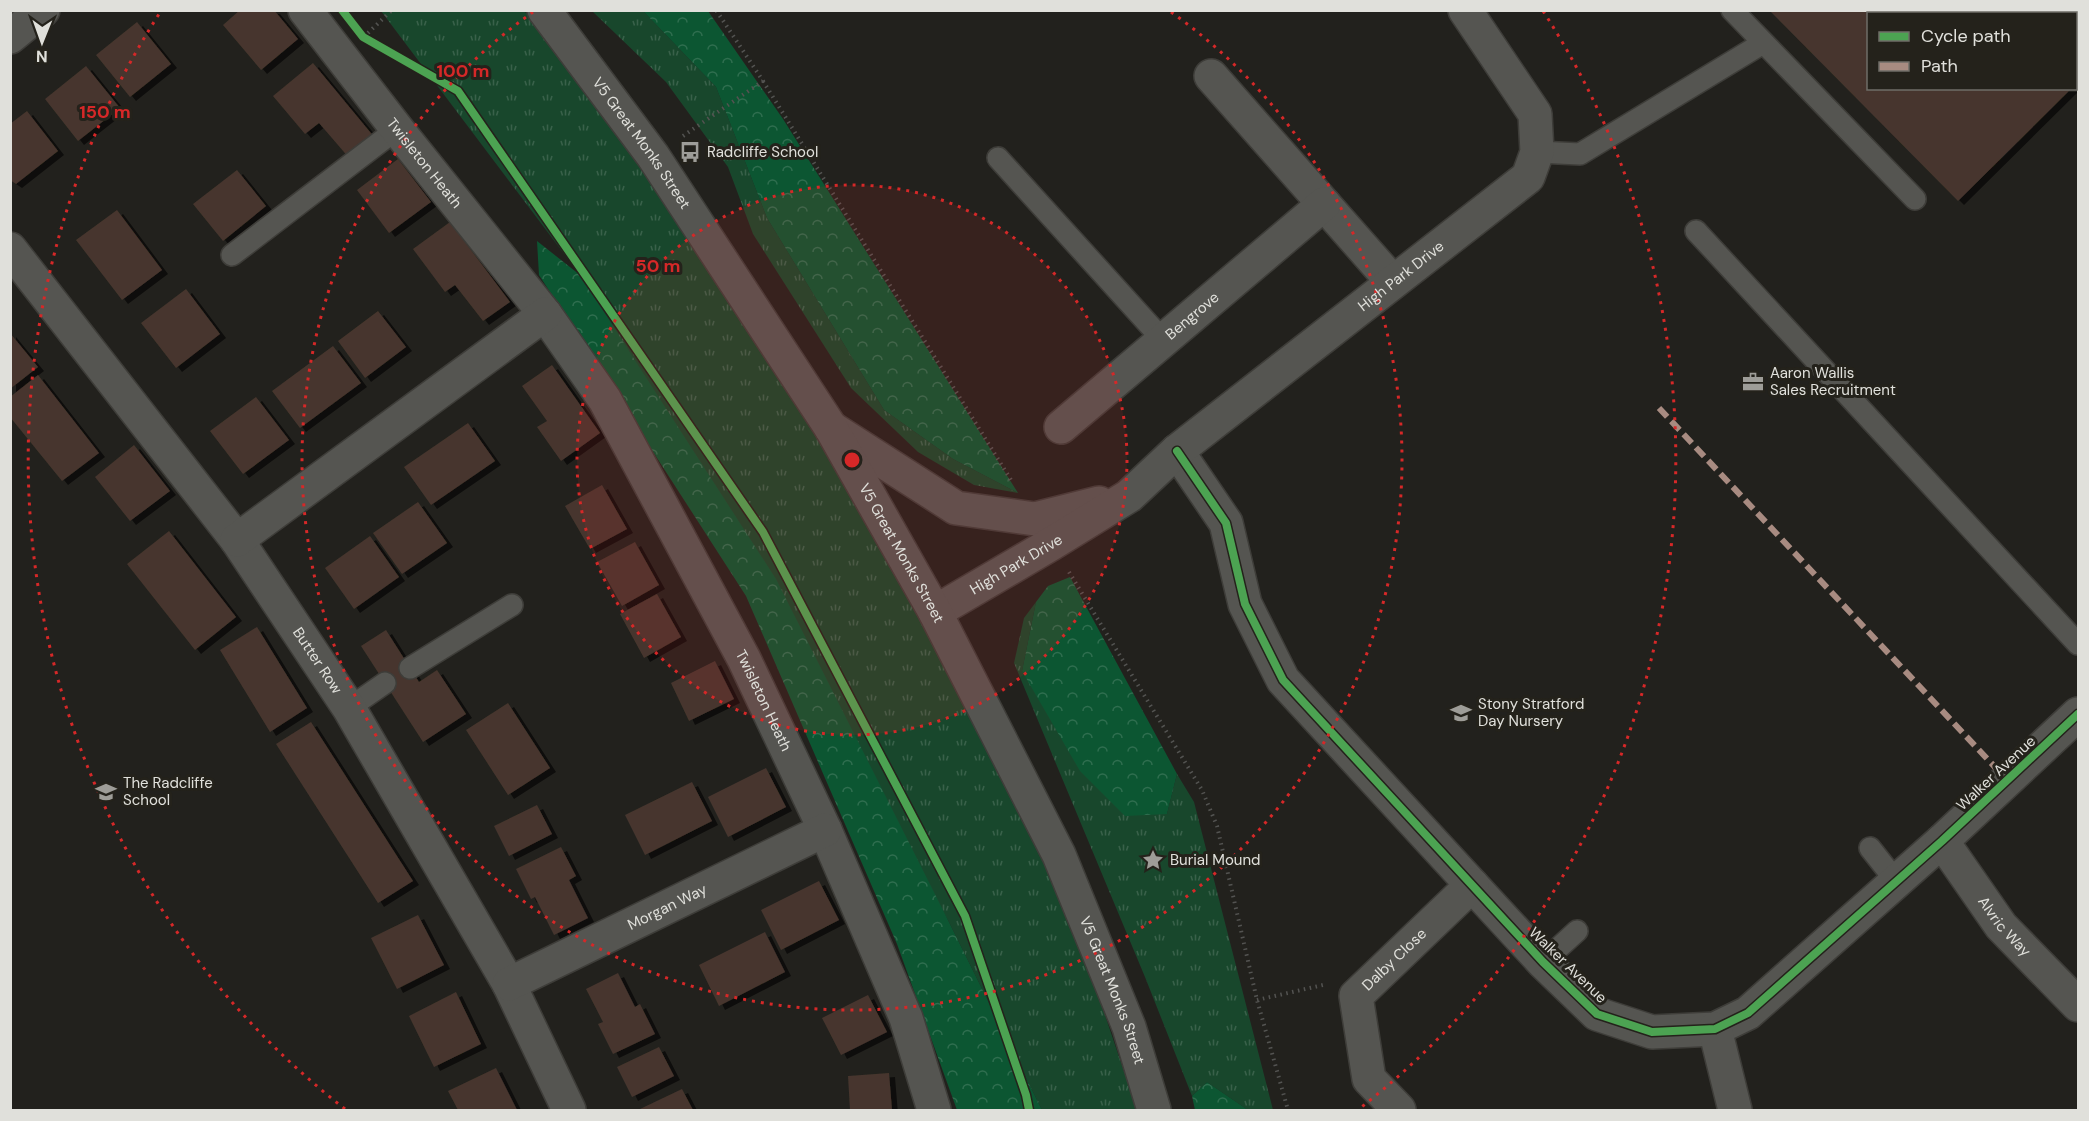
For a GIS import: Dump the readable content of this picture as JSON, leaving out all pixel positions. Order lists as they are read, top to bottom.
{
  "streets": {
    "street": [
      "V5 Great Monks Street",
      "Twisleton Heath",
      "High Park Drive",
      "Bengrove",
      "Butter Row",
      "Walker Avenue",
      "Morgan Way",
      "Alvric Way",
      "Dalby Close"
    ]
  },
  "crossings": [
    ["V5 Great Monks Street", "High Park Drive"],
    ["Twisleton Heath", "Morgan Way"],
    ["High Park Drive", "Walker Avenue"],
    ["Butter Row", "Morgan Way"],
    ["Walker Avenue", "Alvric Way"],
    ["Walker Avenue", "Dalby Close"]
  ],
  "places": {
    "bus stop": ["Radcliffe School"],
    "office": ["Aaron Wallis Sales Recruitment"],
    "school or university": ["Stony Stratford Day Nursery", "The Radcliffe School"],
    "place": ["Burial Mound"]
  },
  "legend": ["Cycle path", "Path"],
  "north": "bottom",
  "rings": ["100 m", "150 m", "50 m"]
}
